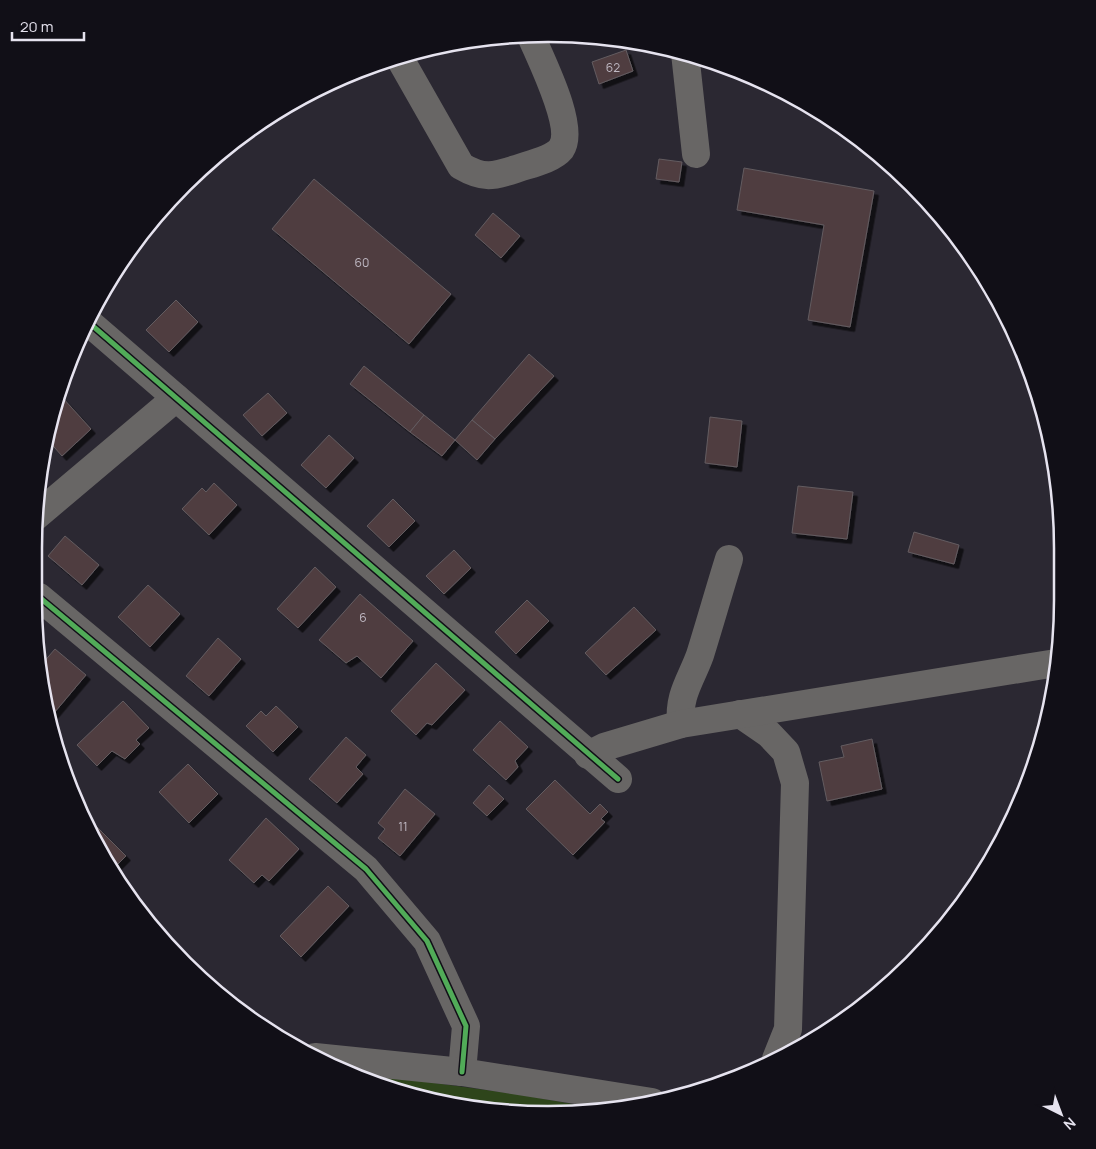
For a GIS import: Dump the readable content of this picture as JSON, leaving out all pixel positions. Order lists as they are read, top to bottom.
{
  "house_numbers": [
    "62",
    "60",
    "6",
    "11"
  ],
  "scale_bar": "20 m",
  "north": "bottom right"
}
